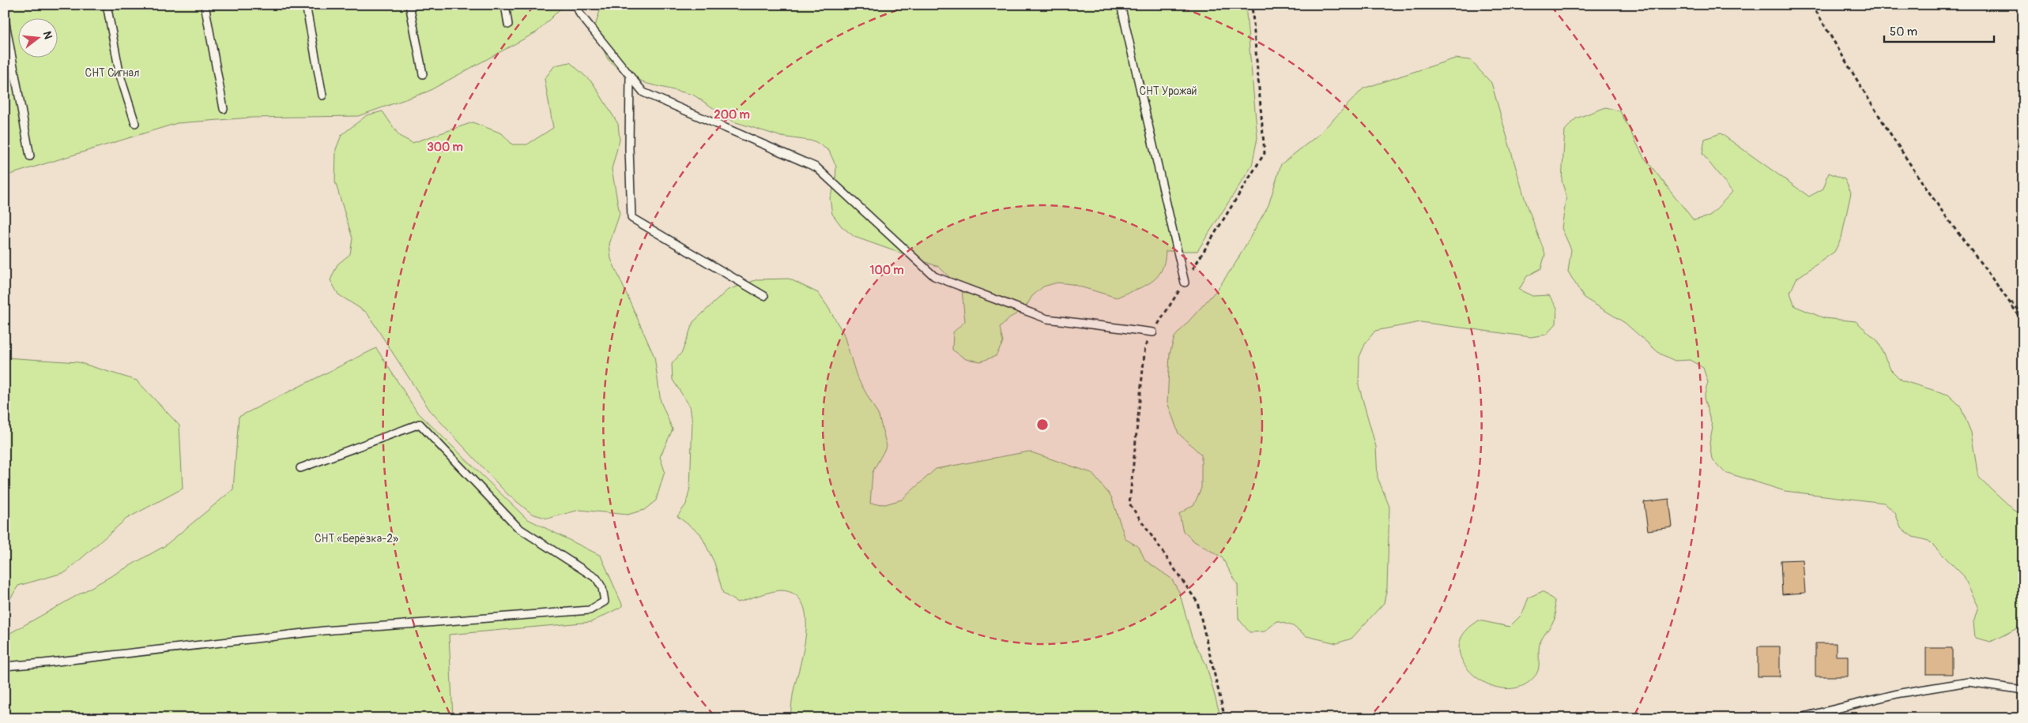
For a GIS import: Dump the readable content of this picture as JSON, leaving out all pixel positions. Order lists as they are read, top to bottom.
{
  "parks": ["СНТ Сигнал", "СНТ Урожай", "СНТ «Берёзка-2»"],
  "scale_bar": "50 m",
  "north": "right",
  "rings": ["200 m", "300 m", "100 m"]
}
